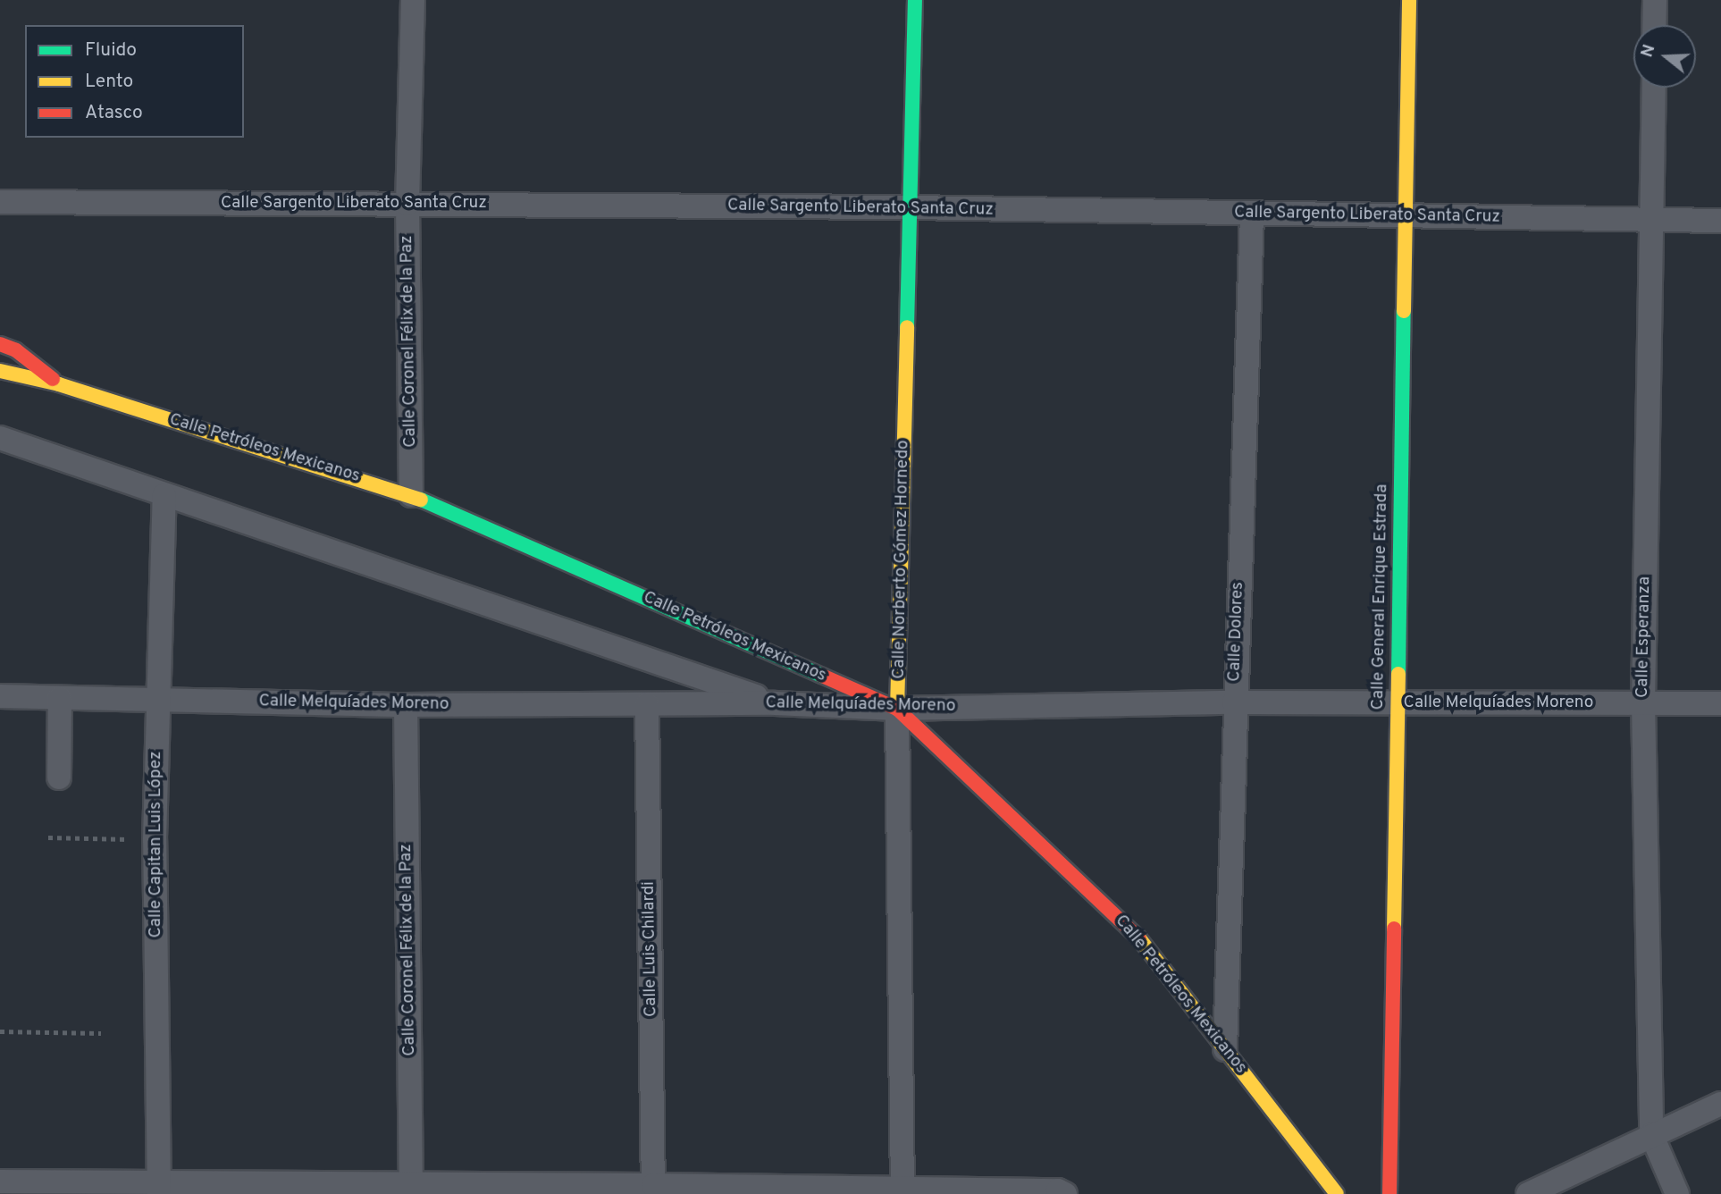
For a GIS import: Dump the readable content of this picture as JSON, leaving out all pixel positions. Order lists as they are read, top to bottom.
{
  "streets": {
    "main road": ["Calle Petróleos Mexicanos", "Calle Norberto Gómez Hornedo", "Calle General Enrique Estrada"],
    "street": [
      "Calle Sargento Liberato Santa Cruz",
      "Calle Coronel Félix de la Paz",
      "Calle Dolores",
      "Calle Esperanza",
      "Calle Melquíades Moreno",
      "Calle Capitan Luis López",
      "Calle Luis Chilardi"
    ]
  },
  "crossings": [
    ["Calle Sargento Liberato Santa Cruz", "Calle Coronel Félix de la Paz"],
    ["Calle Sargento Liberato Santa Cruz", "Calle Norberto Gómez Hornedo"],
    ["Calle Sargento Liberato Santa Cruz", "Calle General Enrique Estrada"],
    ["Calle Sargento Liberato Santa Cruz", "Calle Dolores"],
    ["Calle Sargento Liberato Santa Cruz", "Calle Esperanza"],
    ["Calle Coronel Félix de la Paz", "Calle Petróleos Mexicanos"],
    ["Calle Coronel Félix de la Paz", "Calle Melquíades Moreno"],
    ["Calle Petróleos Mexicanos", "Calle Norberto Gómez Hornedo"],
    ["Calle Petróleos Mexicanos", "Calle Dolores"],
    ["Calle Petróleos Mexicanos", "Calle Melquíades Moreno"],
    ["Calle Norberto Gómez Hornedo", "Calle Melquíades Moreno"],
    ["Calle General Enrique Estrada", "Calle Melquíades Moreno"],
    ["Calle Dolores", "Calle Melquíades Moreno"],
    ["Calle Esperanza", "Calle Melquíades Moreno"],
    ["Calle Melquíades Moreno", "Calle Capitan Luis López"],
    ["Calle Melquíades Moreno", "Calle Luis Chilardi"]
  ],
  "legend": ["Fluido", "Lento", "Atasco"],
  "north": "left"
}
